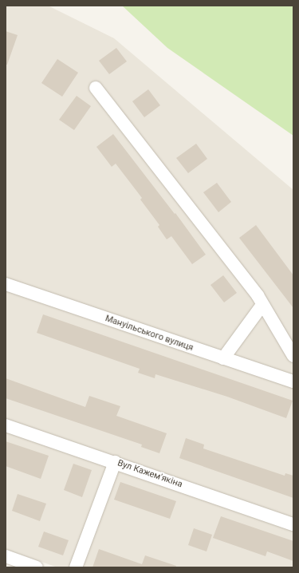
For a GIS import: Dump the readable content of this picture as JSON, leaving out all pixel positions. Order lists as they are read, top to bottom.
{
  "streets": {
    "street": ["Мануільського вулиця", "Вул Кажем'якіна"]
  }
}
